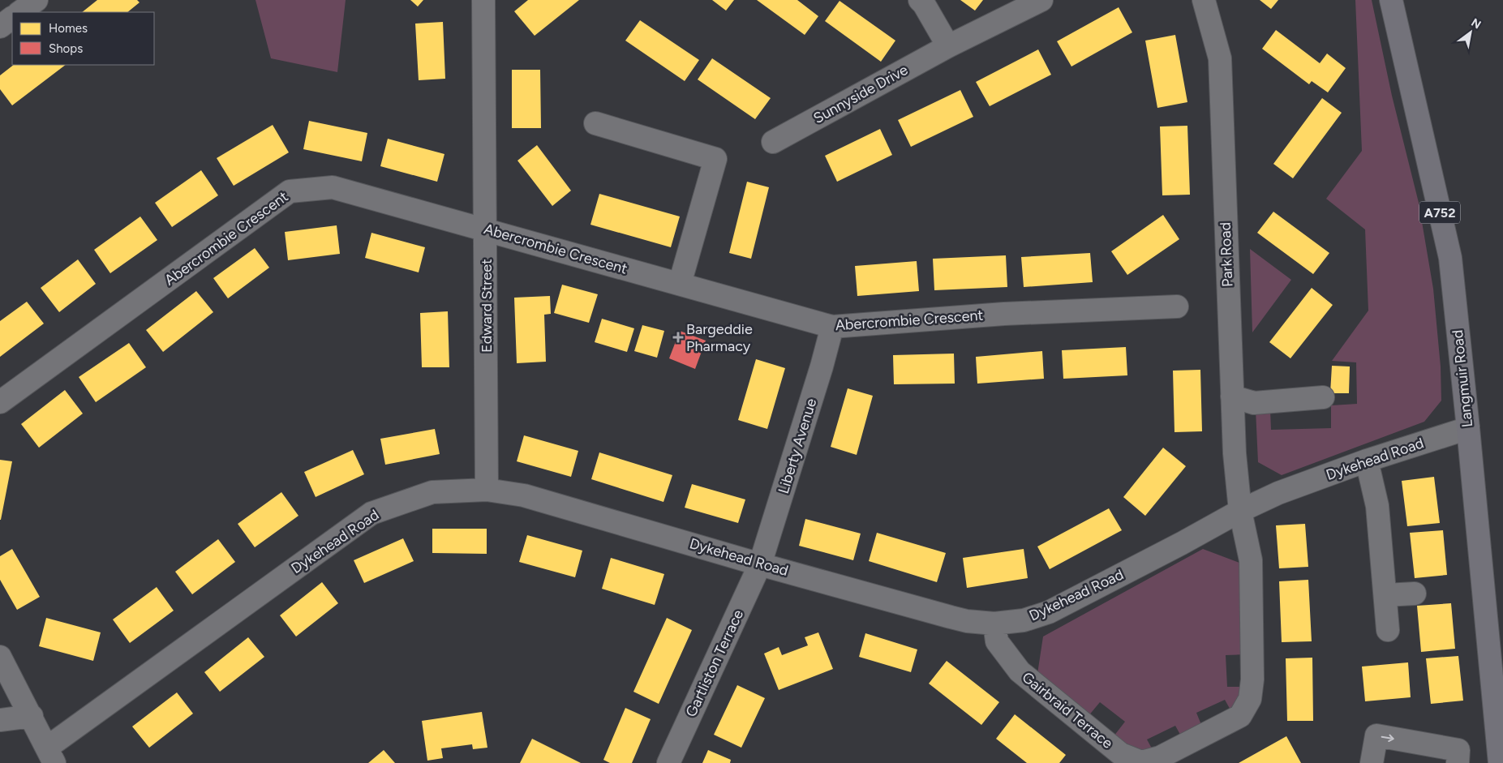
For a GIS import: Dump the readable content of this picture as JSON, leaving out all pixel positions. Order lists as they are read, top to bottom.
{
  "streets": {
    "main road": ["A752", "Langmuir Road"],
    "street": [
      "Sunnyside Drive",
      "Abercrombie Crescent",
      "Park Road",
      "Edward Street",
      "Liberty Avenue",
      "Dykehead Road",
      "Gartliston Terrace",
      "Gairbraid Terrace"
    ]
  },
  "crossings": [
    ["Abercrombie Crescent", "Edward Street"],
    ["Abercrombie Crescent", "Liberty Avenue"],
    ["Park Road", "Dykehead Road"],
    ["Park Road", "Gairbraid Terrace"],
    ["Edward Street", "Dykehead Road"],
    ["Langmuir Road", "Dykehead Road"],
    ["Liberty Avenue", "Dykehead Road"],
    ["Liberty Avenue", "Gartliston Terrace"],
    ["Dykehead Road", "Gartliston Terrace"],
    ["Dykehead Road", "Gairbraid Terrace"]
  ],
  "places": {
    "health": ["Bargeddie Pharmacy"]
  },
  "legend": ["Homes", "Shops"],
  "north": "top right"
}
